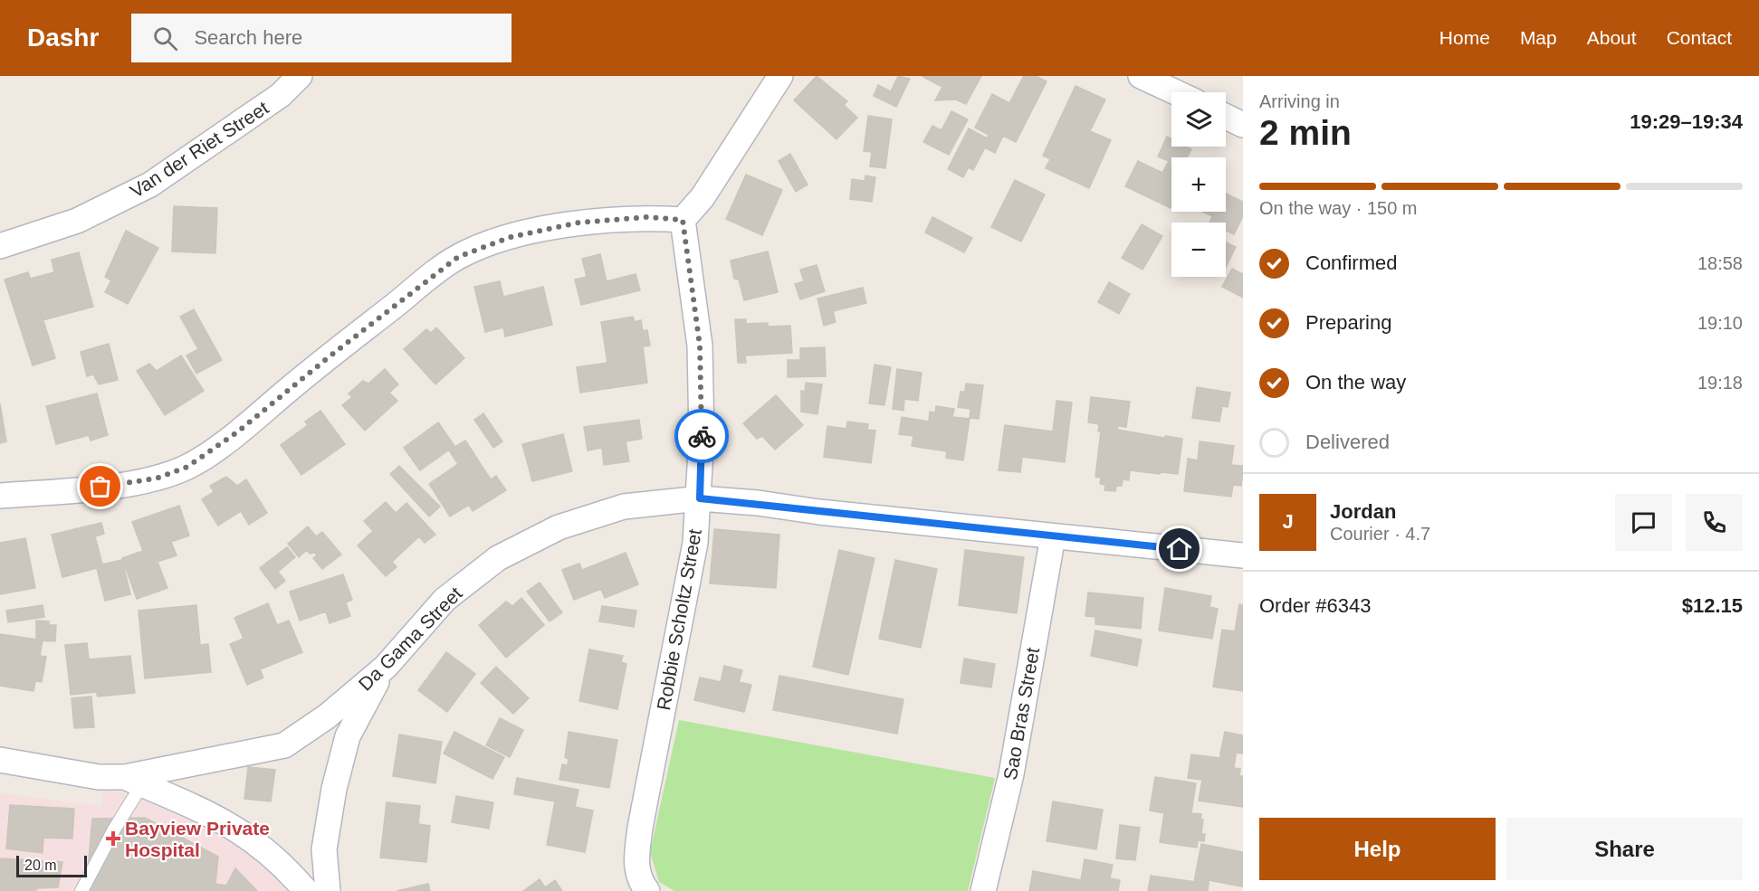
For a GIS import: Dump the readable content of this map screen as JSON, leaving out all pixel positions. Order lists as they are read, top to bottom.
{
  "streets": {
    "street": [
      "Van der Riet Street",
      "Robbie Scholtz Street",
      "Da Gama Street",
      "Sao Bras Street"
    ]
  },
  "crossings": [
    ["Robbie Scholtz Street", "Da Gama Street"],
    ["Da Gama Street", "Sao Bras Street"]
  ],
  "places": {
    "health": ["Bayview Private Hospital"]
  },
  "scale_bar": "20 m",
  "page": {
    "header": "Dashr",
    "search": "Search here",
    "nav": [
      "Home",
      "Map",
      "About",
      "Contact"
    ],
    "heading": ["2 min", "Arriving in", "19:29–19:34"],
    "panel": [
      "Jordan",
      "Courier · 4.7",
      "Order #6343",
      "$12.15"
    ],
    "map_buttons": ["+", "−"],
    "bar": "On the way · 150 m",
    "list": [
      ["Confirmed", "18:58"],
      ["Preparing", "19:10"],
      ["On the way", "19:18"],
      "Delivered"
    ],
    "round": "J",
    "buttons": ["Help", "Share"],
    "scale": "20 m"
  }
}
